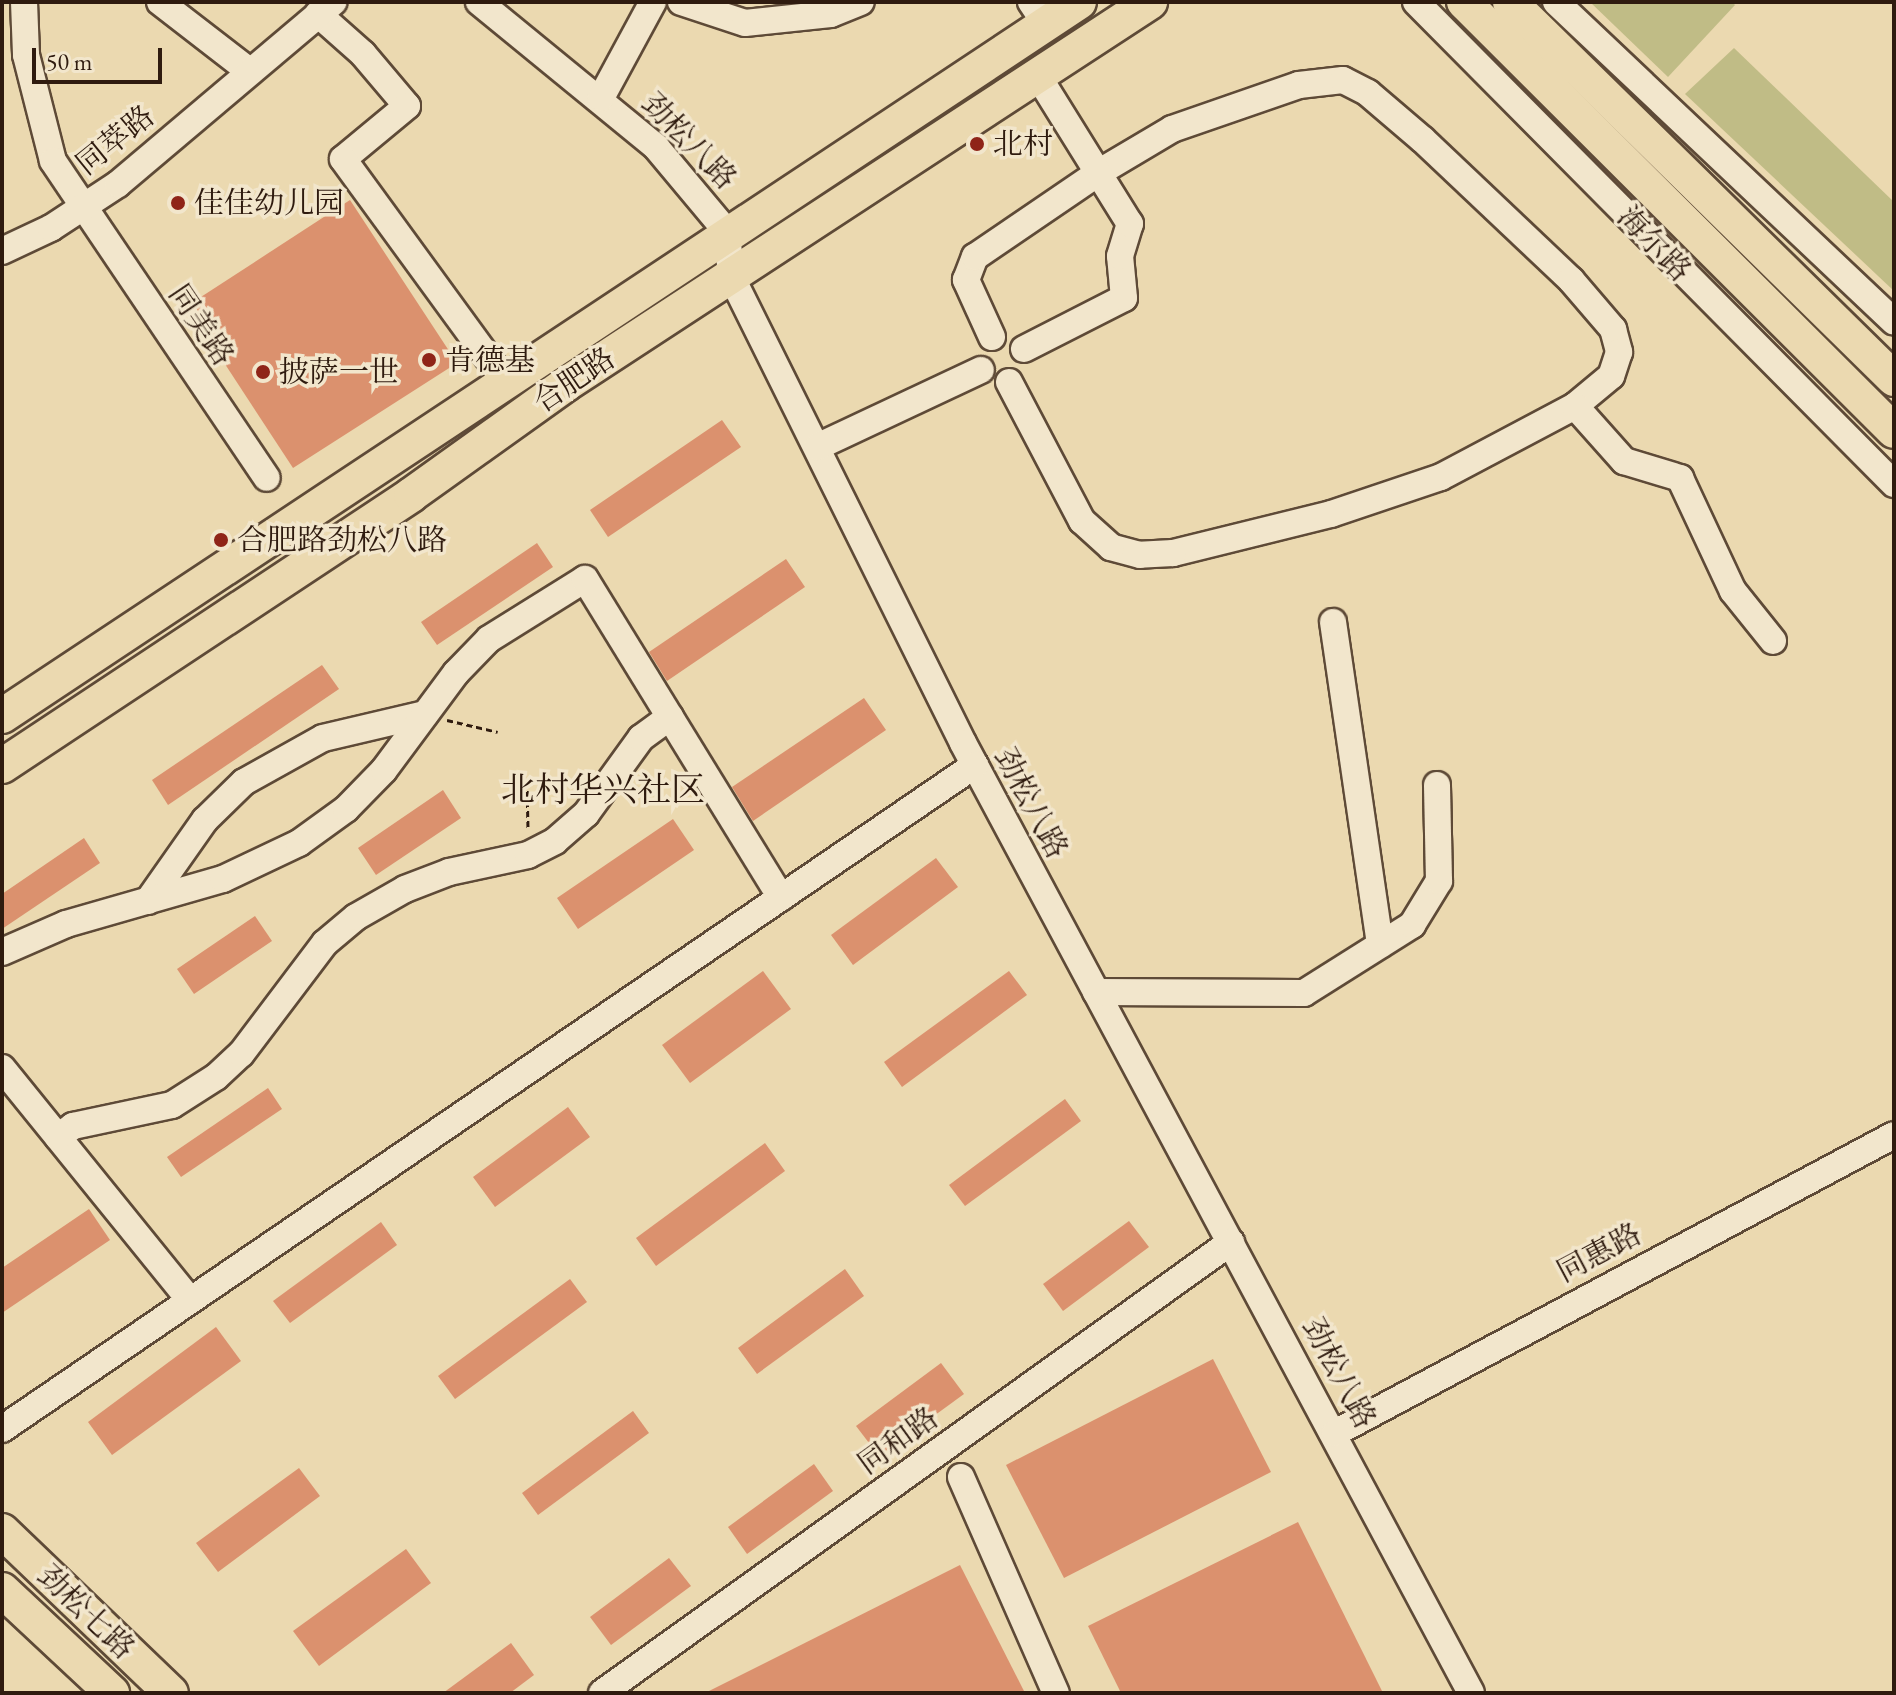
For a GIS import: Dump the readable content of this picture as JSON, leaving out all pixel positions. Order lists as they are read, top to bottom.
{
  "streets": {
    "main road": ["海尔路", "合肥路", "劲松七路"],
    "street": [
      "同萃路",
      "劲松八路",
      "同美路",
      "同惠路",
      "同和路"
    ]
  },
  "crossings": [
    ["同萃路", "同美路"],
    ["劲松八路", "合肥路"],
    ["劲松八路", "同惠路"],
    ["劲松八路", "同和路"]
  ],
  "districts": ["北村华兴社区"],
  "places": [
    "北村",
    "佳佳幼儿园",
    "肯德基",
    "披萨一世",
    "合肥路劲松八路"
  ],
  "scale_bar": "50 m"
}
